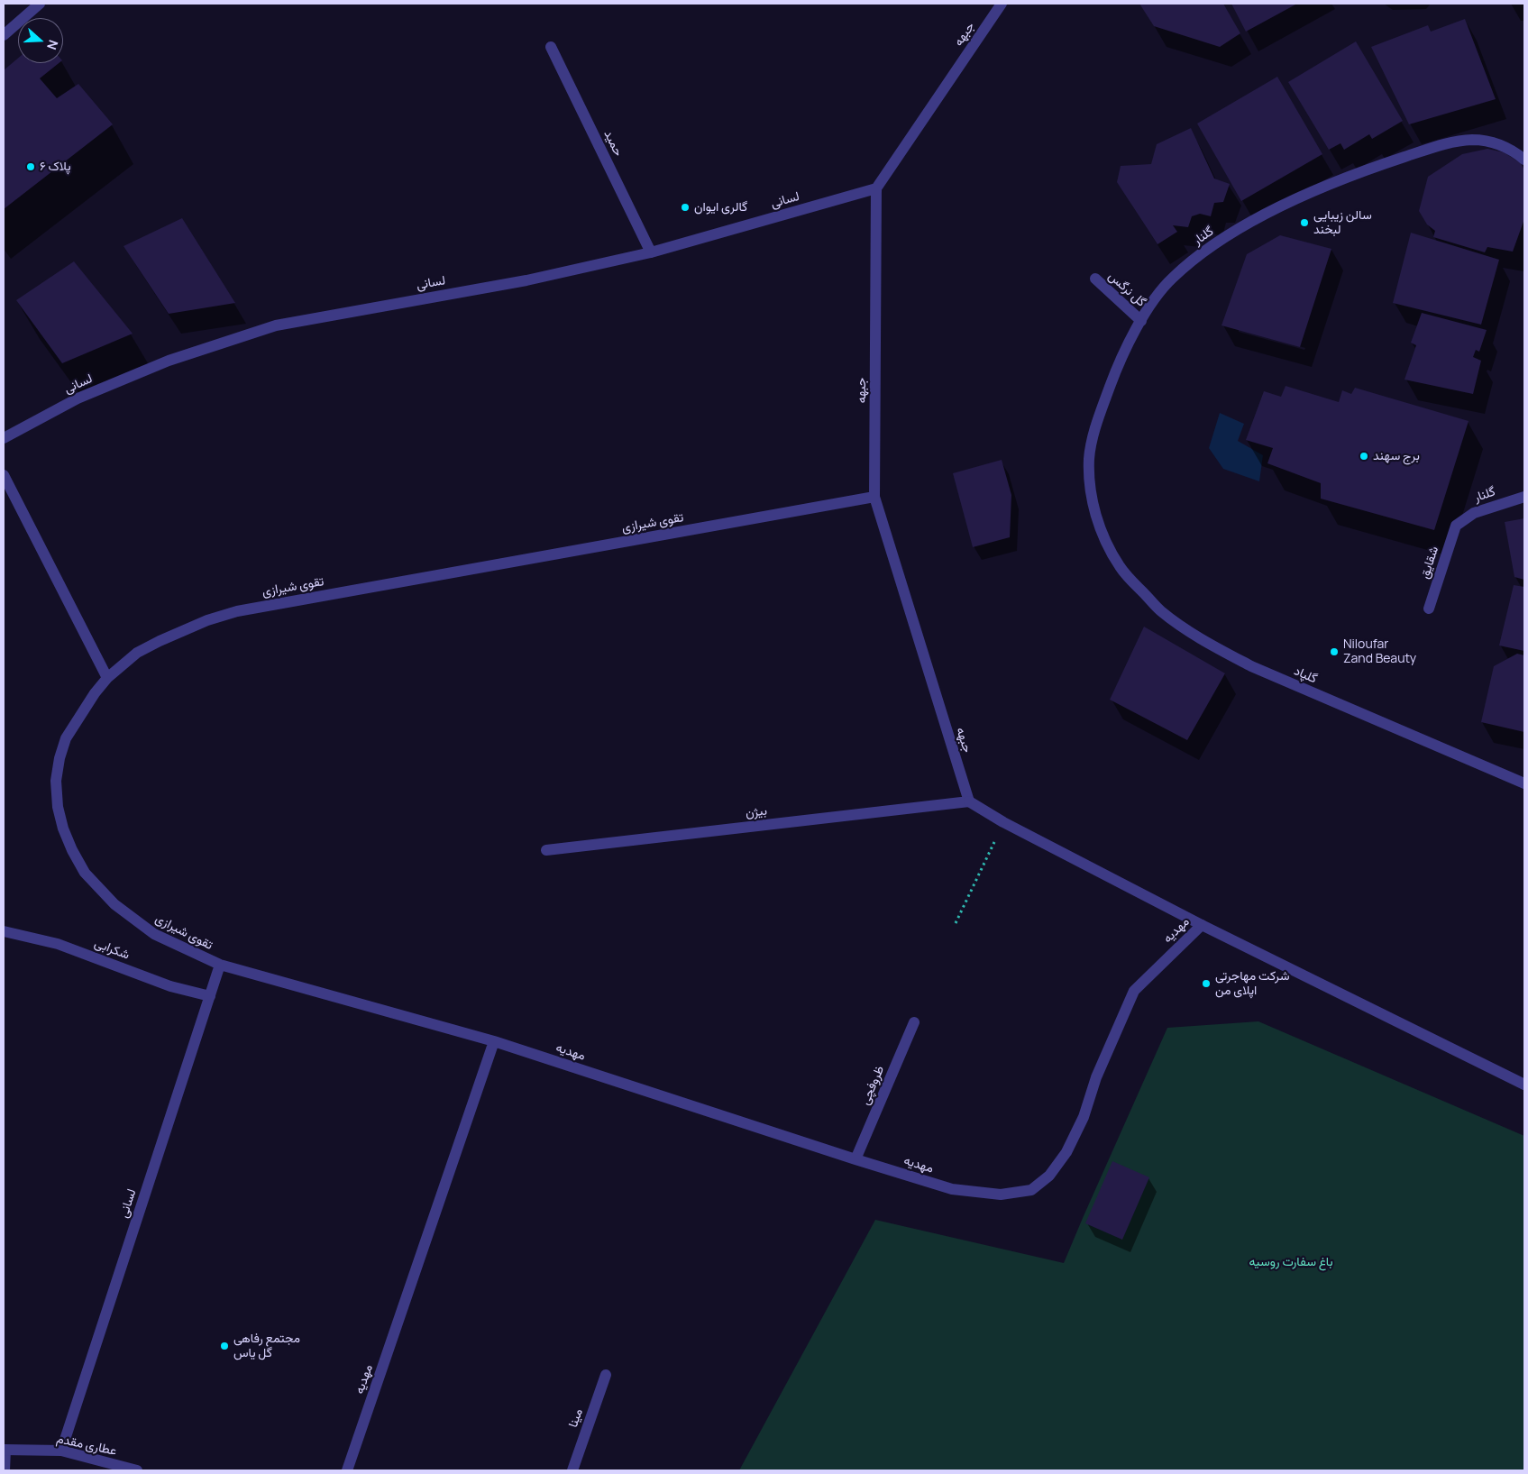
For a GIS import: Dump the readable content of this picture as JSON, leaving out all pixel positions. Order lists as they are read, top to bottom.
{
  "streets": {
    "street": [
      "جبهه",
      "حمید",
      "لسانی",
      "گلنار",
      "گل نرگس",
      "تقوی شیرازی",
      "شقایق",
      "گلپاد",
      "بیژن",
      "مهدیه",
      "شکرابی",
      "ظروفچی",
      "مینا",
      "عطاری مقدم"
    ]
  },
  "crossings": [
    ["جبهه", "لسانی"],
    ["جبهه", "تقوی شیرازی"],
    ["جبهه", "بیژن"],
    ["جبهه", "مهدیه"],
    ["حمید", "لسانی"],
    ["لسانی", "تقوی شیرازی"],
    ["لسانی", "مهدیه"],
    ["لسانی", "شکرابی"],
    ["لسانی", "عطاری مقدم"],
    ["گلنار", "گل نرگس"],
    ["گلنار", "شقایق"],
    ["گلنار", "گلپاد"],
    ["تقوی شیرازی", "مهدیه"],
    ["بیژن", "مهدیه"],
    ["مهدیه", "ظروفچی"]
  ],
  "parks": ["باغ سفارت روسیه"],
  "places": [
    "پلاک ۶",
    "گالری ایوان",
    "سالن زیبایی لبخند",
    "برج سهند",
    "Niloufar Zand Beauty",
    "شرکت مهاجرتی اپلای من",
    "مجتمع رفاهی گل یاس"
  ],
  "north": "right"
}
